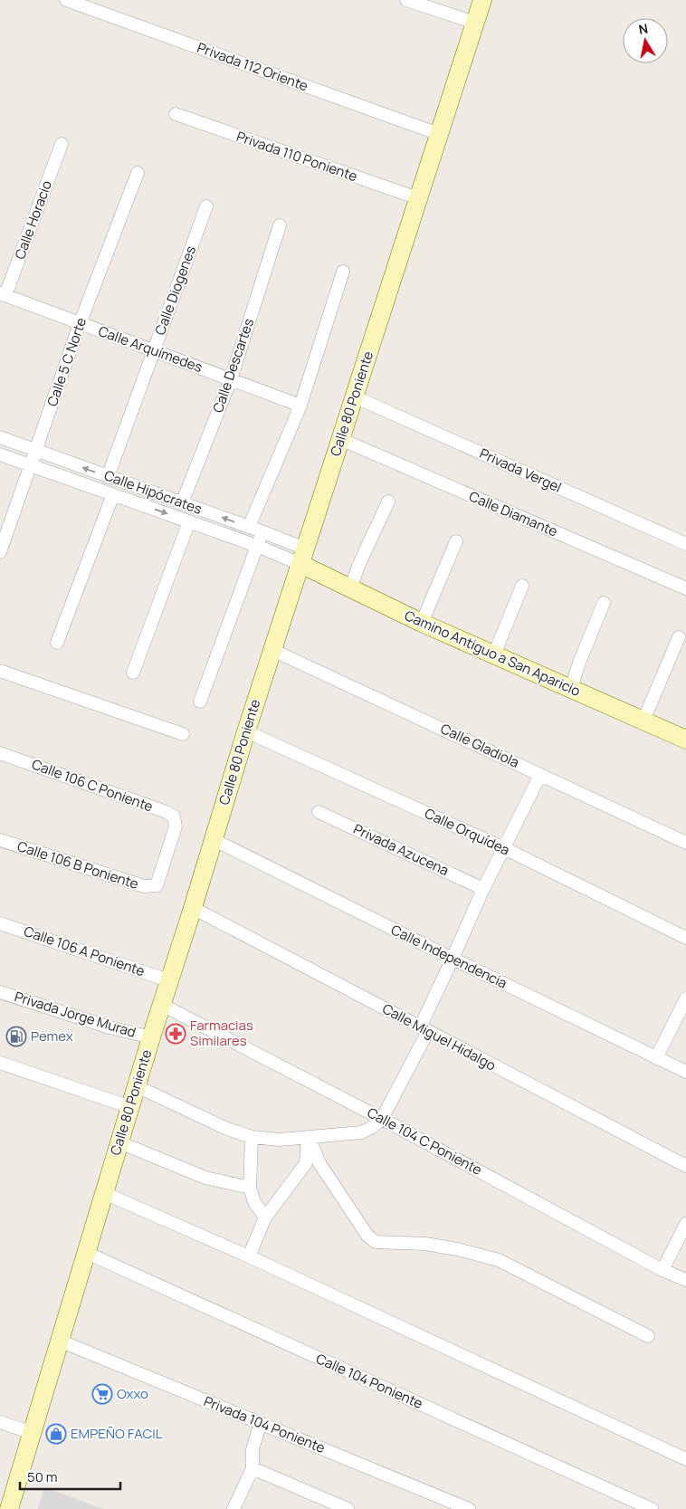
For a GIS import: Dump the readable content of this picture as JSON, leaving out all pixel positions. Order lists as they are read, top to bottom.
{
  "streets": {
    "street": [
      "Privada 112 Oriente",
      "Privada 110 Poniente",
      "Calle Horacio",
      "Calle Diogenes",
      "Calle Arquímedes",
      "Calle 5 C Norte",
      "Calle Descartes",
      "Calle 80 Poniente",
      "Privada Vergel",
      "Calle Hipócrates",
      "Calle Diamante",
      "Camino Antiguo a San Aparicio",
      "Calle Gladiola",
      "Calle 106 C Poniente",
      "Calle Orquídea",
      "Privada Azucena",
      "Calle 106 B Poniente",
      "Calle 106 A Poniente",
      "Calle Independencia",
      "Privada Jorge Murad",
      "Calle Miguel Hidalgo",
      "Calle 104 C Poniente",
      "Calle 104 Poniente",
      "Privada 104 Poniente"
    ]
  },
  "crossings": [
    ["Privada 112 Oriente", "Calle 80 Poniente"],
    ["Privada 110 Poniente", "Calle 80 Poniente"],
    ["Calle Horacio", "Calle Arquímedes"],
    ["Calle Diogenes", "Calle Arquímedes"],
    ["Calle Diogenes", "Calle Hipócrates"],
    ["Calle Arquímedes", "Calle 5 C Norte"],
    ["Calle Arquímedes", "Calle Descartes"],
    ["Calle 5 C Norte", "Calle Hipócrates"],
    ["Calle Descartes", "Calle Hipócrates"],
    ["Calle 80 Poniente", "Privada Vergel"],
    ["Calle 80 Poniente", "Calle Hipócrates"],
    ["Calle 80 Poniente", "Calle Diamante"],
    ["Calle 80 Poniente", "Camino Antiguo a San Aparicio"],
    ["Calle 80 Poniente", "Calle Gladiola"],
    ["Calle 80 Poniente", "Calle Orquídea"],
    ["Calle 80 Poniente", "Calle 106 A Poniente"],
    ["Calle 80 Poniente", "Calle Independencia"],
    ["Calle 80 Poniente", "Privada Jorge Murad"],
    ["Calle 80 Poniente", "Calle Miguel Hidalgo"],
    ["Calle 80 Poniente", "Calle 104 C Poniente"],
    ["Calle 80 Poniente", "Calle 104 Poniente"],
    ["Calle 80 Poniente", "Privada 104 Poniente"],
    ["Calle Hipócrates", "Camino Antiguo a San Aparicio"],
    ["Calle 106 C Poniente", "Calle 106 B Poniente"]
  ],
  "places": {
    "pharmacy": ["Farmacias Similares"],
    "fuel station": ["Pemex"],
    "supermarket": ["Oxxo"],
    "shop": ["EMPEÑO FACIL"]
  },
  "scale_bar": "50 m",
  "north": "top"
}
